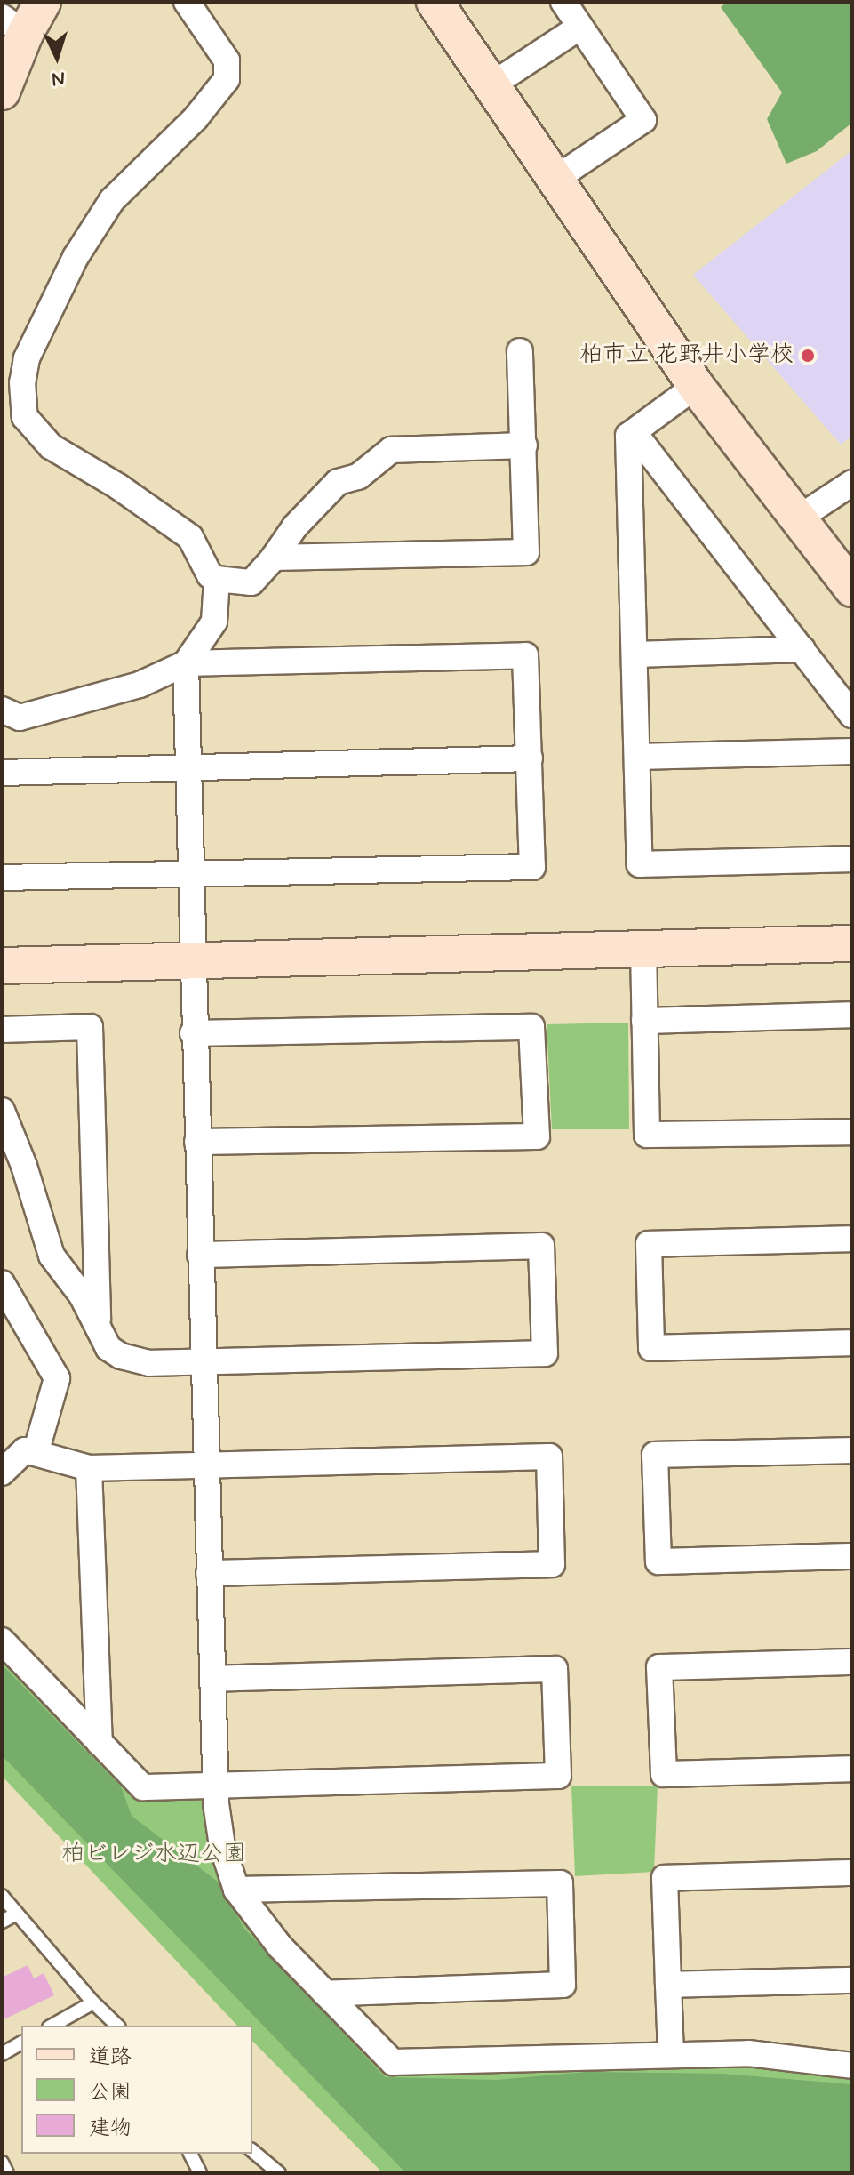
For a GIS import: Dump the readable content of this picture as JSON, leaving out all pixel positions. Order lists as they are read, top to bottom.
{
  "parks": ["柏ビレジ水辺公園"],
  "places": ["柏市立 花野井小学校"],
  "legend": ["道路", "公園", "建物"],
  "north": "bottom"
}
